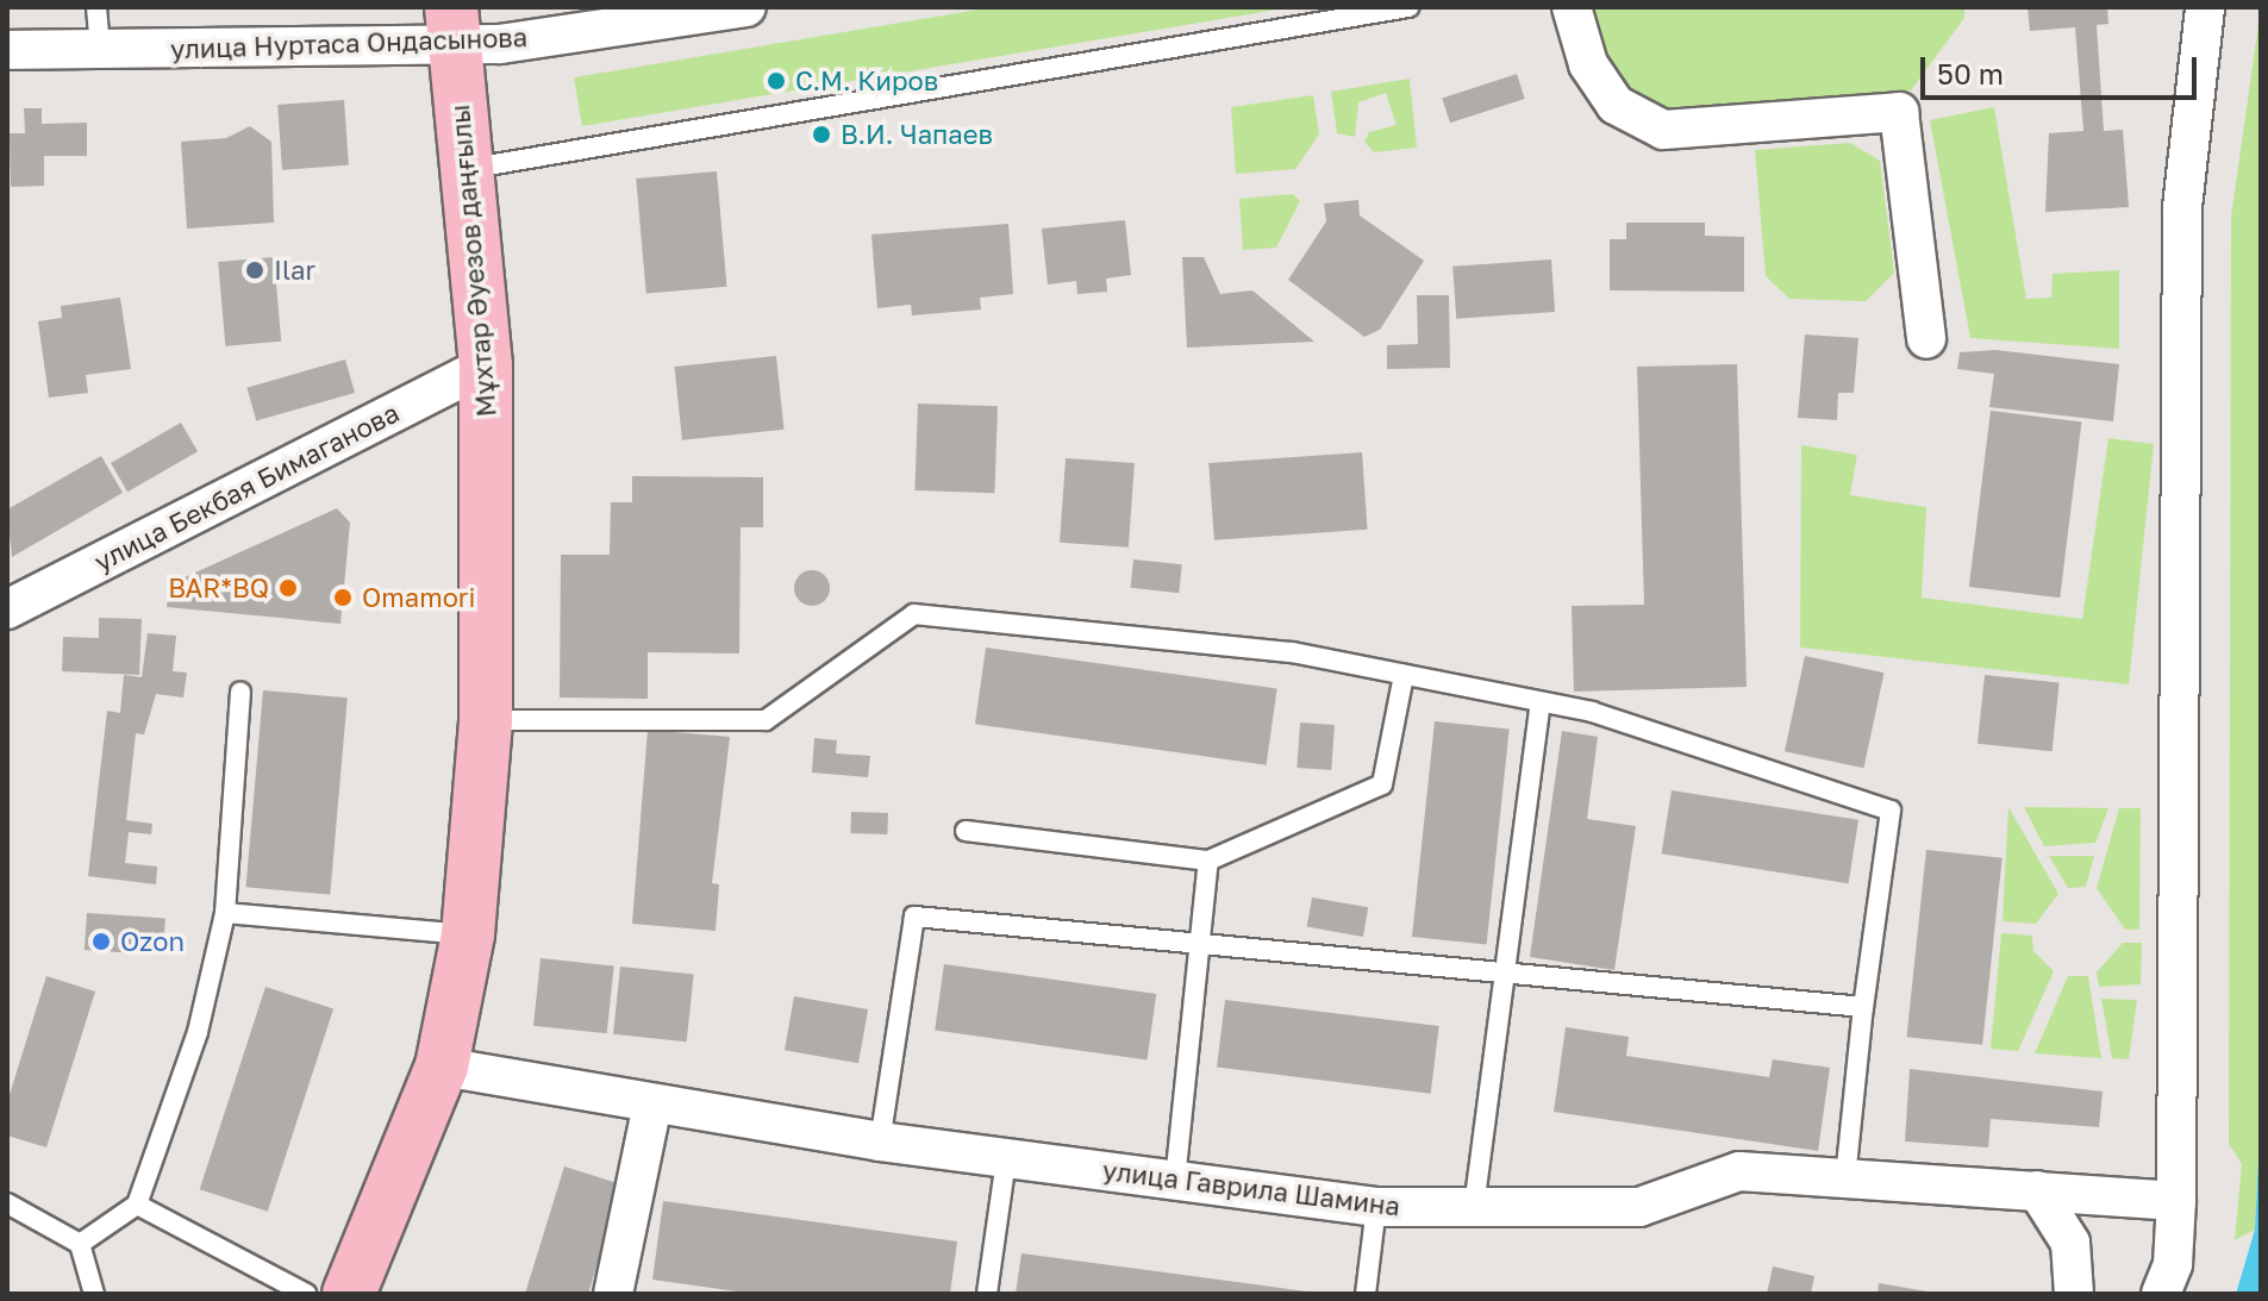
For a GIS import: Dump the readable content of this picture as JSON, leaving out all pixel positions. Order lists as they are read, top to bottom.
{
  "streets": {
    "main road": ["Мұхтар Әуезов даңғылы"],
    "street": ["улица Нуртаса Ондасынова", "улица Бекбая Бимаганова", "улица Гаврила Шамина"]
  },
  "crossings": [
    ["улица Нуртаса Ондасынова", "Мұхтар Әуезов даңғылы"],
    ["Мұхтар Әуезов даңғылы", "улица Бекбая Бимаганова"],
    ["Мұхтар Әуезов даңғылы", "улица Гаврила Шамина"]
  ],
  "places": [
    "С.М. Киров",
    "В.И. Чапаев",
    "Ilar",
    "BAR*BQ",
    "Omamori",
    "Ozon"
  ],
  "scale_bar": "50 m"
}
